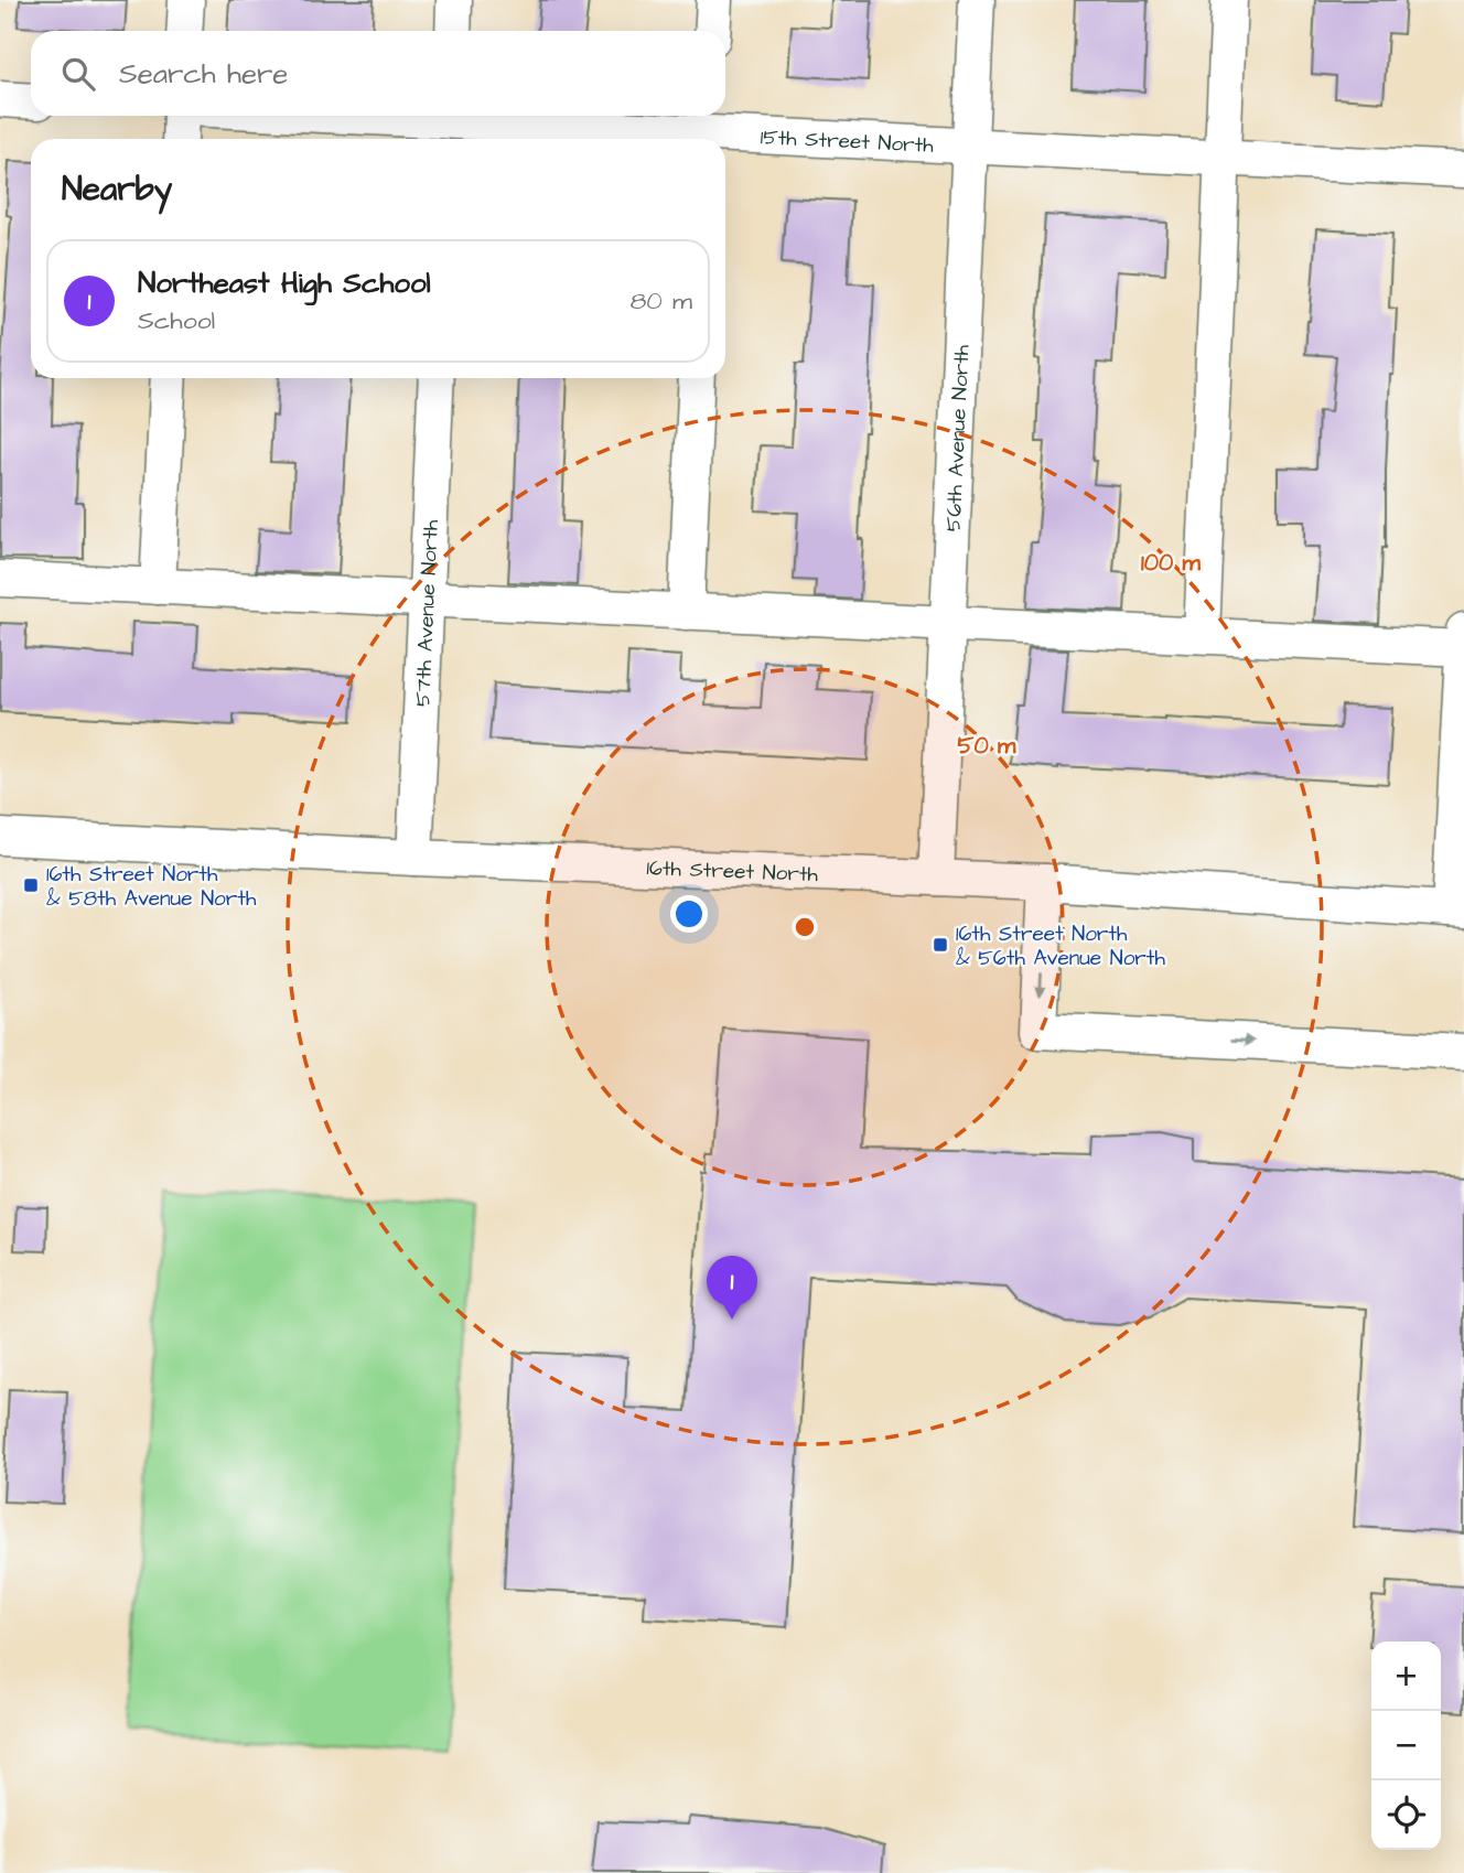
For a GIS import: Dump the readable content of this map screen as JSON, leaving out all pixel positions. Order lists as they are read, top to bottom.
{
  "streets": {
    "street": [
      "15th Street North",
      "56th Avenue North",
      "57th Avenue North",
      "16th Street North"
    ]
  },
  "crossings": [
    ["15th Street North", "56th Avenue North"],
    ["56th Avenue North", "16th Street North"],
    ["57th Avenue North", "16th Street North"]
  ],
  "places": {
    "transit": ["16th Street North & 58th Avenue North", "16th Street North & 56th Avenue North"]
  },
  "page": {
    "search": "Search here",
    "heading": "Nearby",
    "list": [
      {
        "mark": "1",
        "name": "Northeast High School",
        "note": "School",
        "value": "80 m"
      }
    ],
    "pins": "1",
    "map_buttons": ["+", "−"]
  },
  "rings": ["100 m", "50 m"]
}
